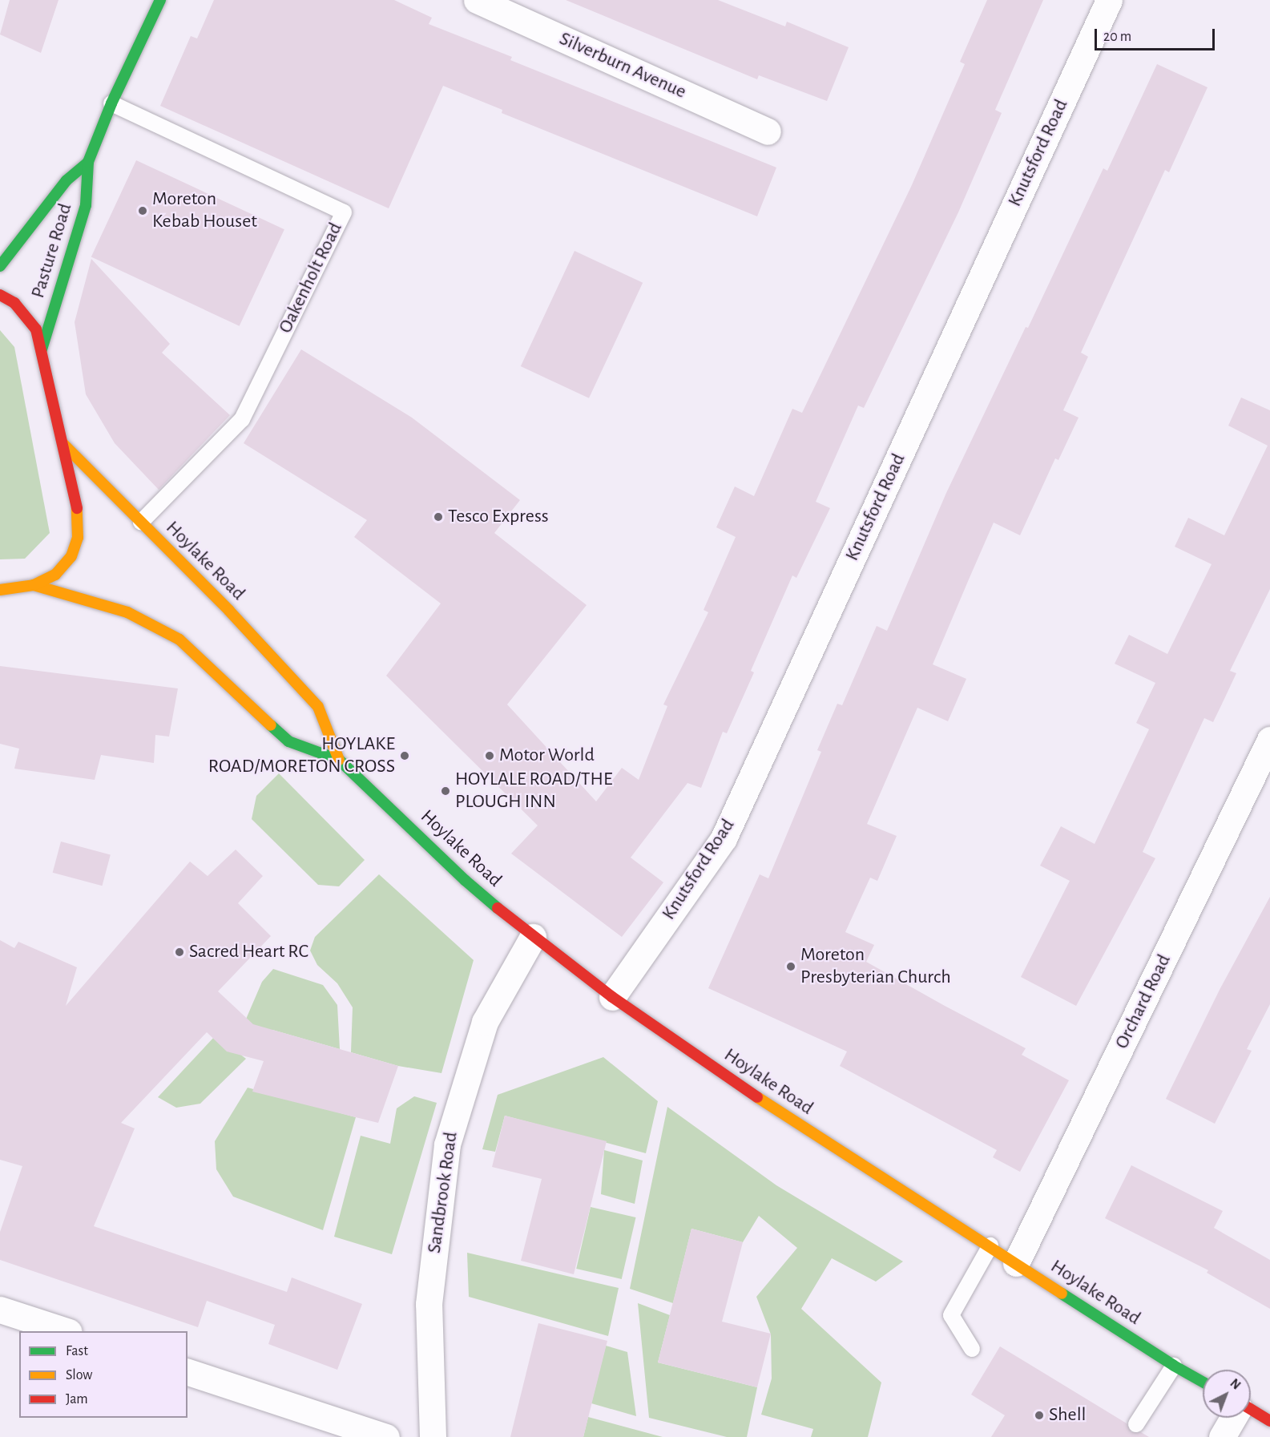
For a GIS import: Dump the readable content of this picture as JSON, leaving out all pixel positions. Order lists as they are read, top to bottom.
{
  "streets": {
    "main road": ["Pasture Road", "Hoylake Road"],
    "street": [
      "Silverburn Avenue",
      "Knutsford Road",
      "Orchard Road",
      "Sandbrook Road"
    ],
    "lane": ["Oakenholt Road"]
  },
  "crossings": [
    ["Knutsford Road", "Hoylake Road"],
    ["Pasture Road", "Oakenholt Road"],
    ["Oakenholt Road", "Hoylake Road"],
    ["Hoylake Road", "Orchard Road"],
    ["Hoylake Road", "Sandbrook Road"]
  ],
  "places": [
    "Moreton Kebab Houset",
    "Tesco Express",
    "HOYLAKE ROAD/MORETON CROSS",
    "Motor World",
    "HOYLALE ROAD/THE PLOUGH INN",
    "Sacred Heart RC",
    "Moreton Presbyterian Church",
    "Shell"
  ],
  "legend": ["Fast", "Slow", "Jam"],
  "scale_bar": "20 m",
  "north": "top right"
}
